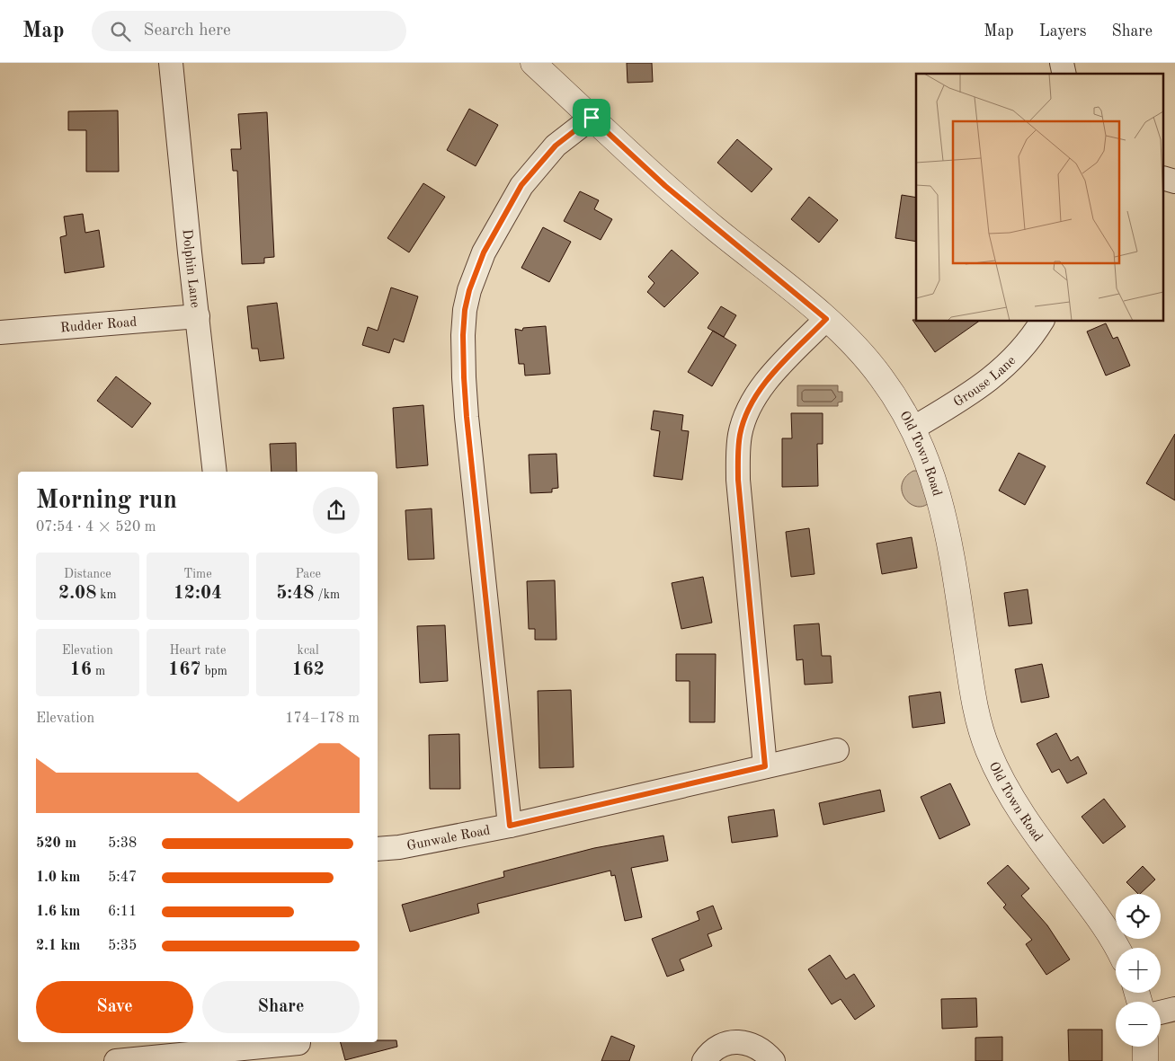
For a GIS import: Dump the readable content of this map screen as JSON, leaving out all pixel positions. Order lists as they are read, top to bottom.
{
  "streets": {
    "street": [
      "Dolphin Lane",
      "Rudder Road",
      "Grouse Lane",
      "Old Town Road",
      "Gunwale Road"
    ]
  },
  "crossings": [
    ["Dolphin Lane", "Rudder Road"],
    ["Grouse Lane", "Old Town Road"]
  ],
  "page": {
    "header": "Map",
    "search": "Search here",
    "nav": ["Map", "Layers", "Share"],
    "heading": ["Morning run", "07:54 · 4 × 520 m"],
    "stats": [
      ["Distance", "2.08 km"],
      ["Time", "12:04"],
      ["Pace", "5:48 /km"],
      ["Elevation", "16 m"],
      ["Heart rate", "167 bpm"],
      ["kcal", "162"]
    ],
    "chart": ["Elevation", "174–178 m"],
    "list": [
      {
        "name": "520 m",
        "note": "5:38"
      },
      {
        "name": "1.0 km",
        "note": "5:47"
      },
      {
        "name": "1.6 km",
        "note": "6:11"
      },
      {
        "name": "2.1 km",
        "note": "5:35"
      }
    ],
    "map_buttons": ["+", "−"],
    "buttons": ["Save", "Share"]
  }
}
